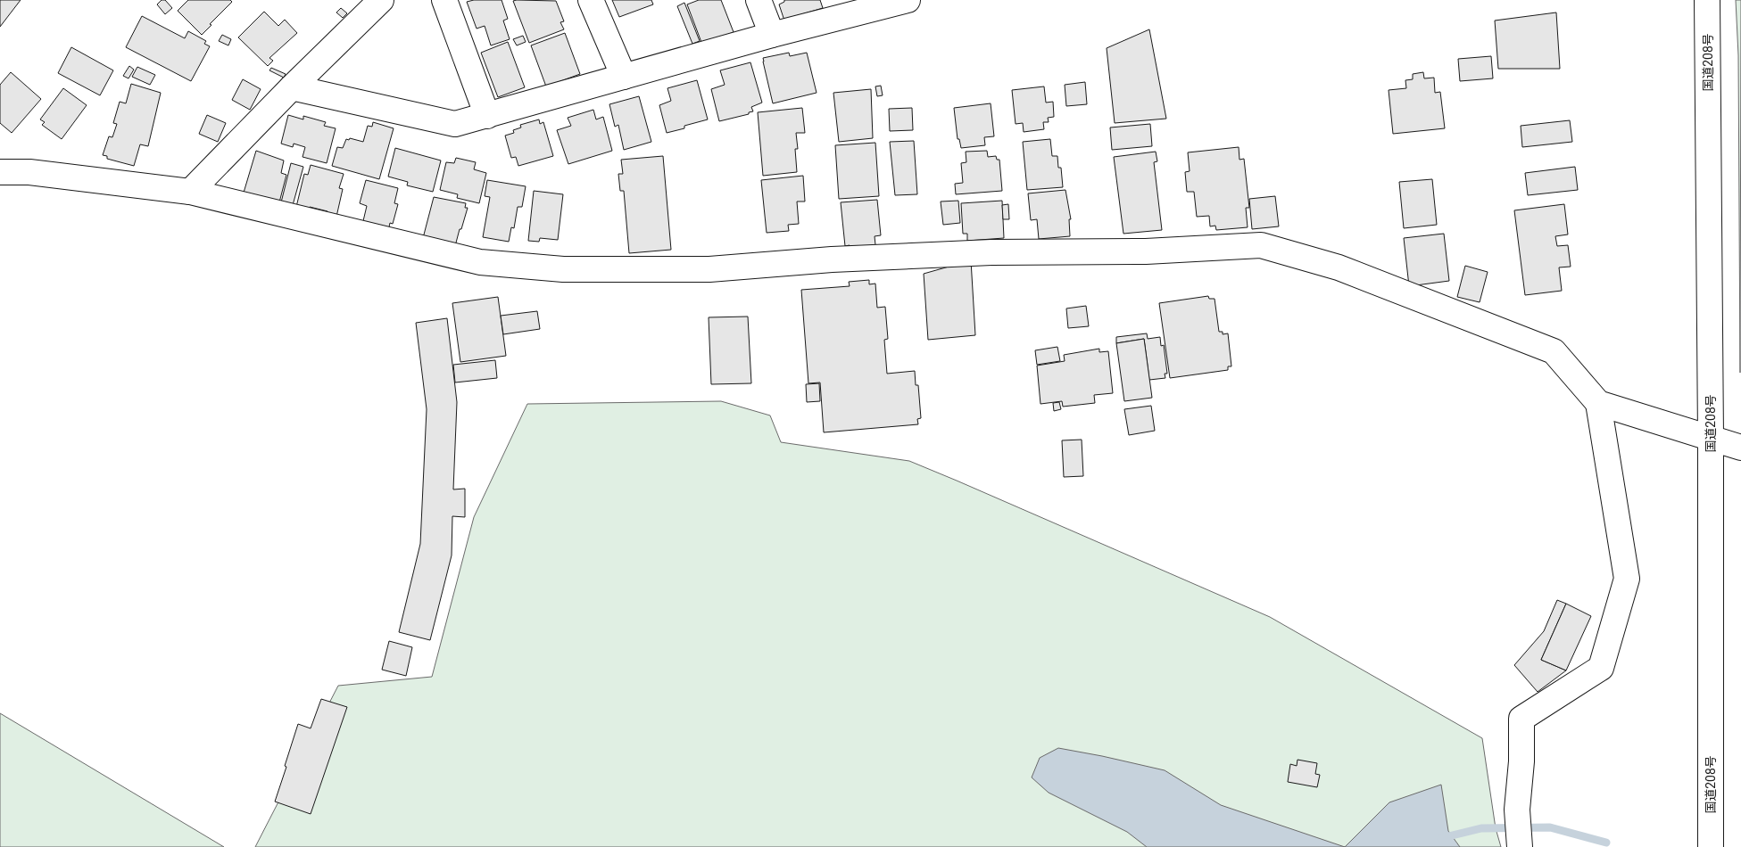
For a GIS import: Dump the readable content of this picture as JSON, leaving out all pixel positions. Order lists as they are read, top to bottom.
{
  "streets": {
    "main road": ["国道208号"]
  }
}
